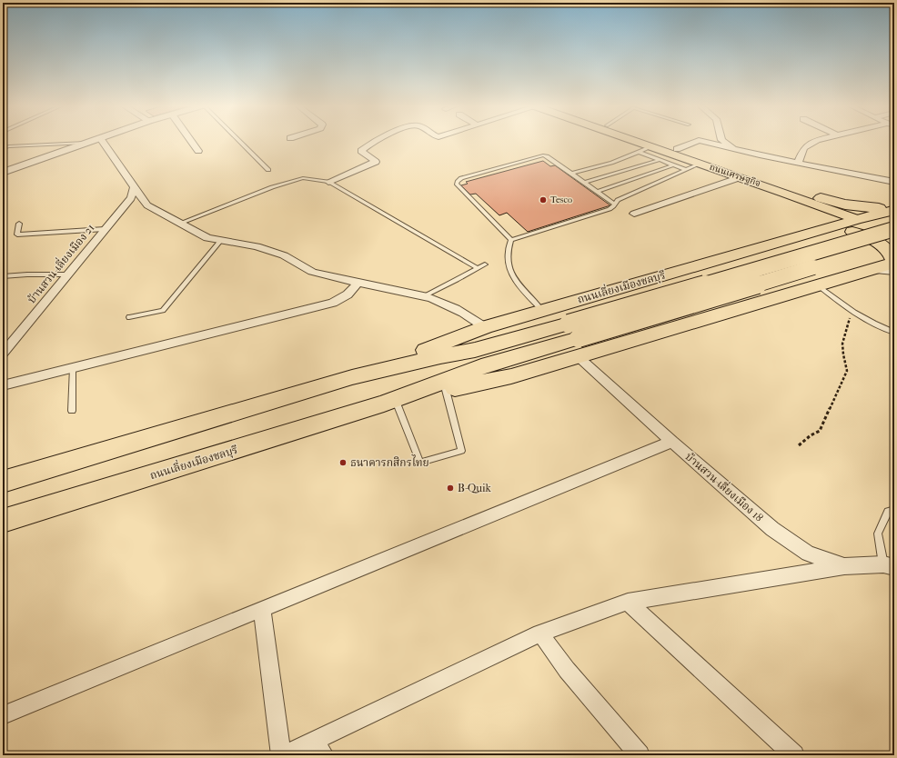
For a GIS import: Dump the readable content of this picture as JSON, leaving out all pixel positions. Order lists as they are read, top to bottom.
{
  "streets": {
    "highway": ["ถนนเลี่ยงเมืองชลบุรี"],
    "main road": ["ถนนเศรษฐกิจ"],
    "street": ["บ้านสวน-เลี่ยงเมือง 21", "บ้านสวน-เลี่ยงเมือง 18"]
  },
  "crossings": [
    ["ถนนเศรษฐกิจ", "ถนนเลี่ยงเมืองชลบุรี"],
    ["ถนนเลี่ยงเมืองชลบุรี", "บ้านสวน-เลี่ยงเมือง 18"]
  ],
  "places": ["Tesco", "ธนาคารกสิกรไทย", "B-Quik"]
}
